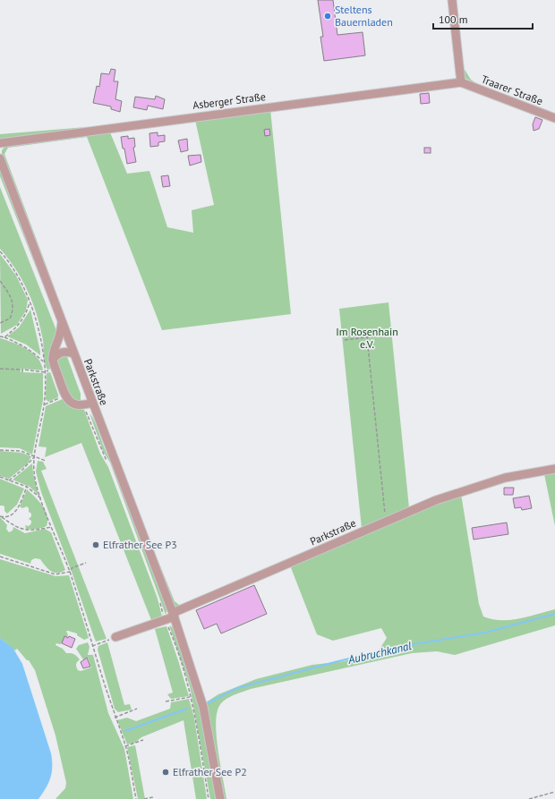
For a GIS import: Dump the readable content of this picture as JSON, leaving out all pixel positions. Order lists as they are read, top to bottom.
{
  "streets": {
    "street": ["Traarer Straße", "Asberger Straße", "Parkstraße"]
  },
  "crossings": [
    ["Traarer Straße", "Asberger Straße"]
  ],
  "water": ["Aubruchkanal"],
  "parks": ["Im Rosenhain e.V."],
  "places": ["Steltens Bauernladen", "Elfrather See P3", "Elfrather See P2"],
  "scale_bar": "100 m"
}
